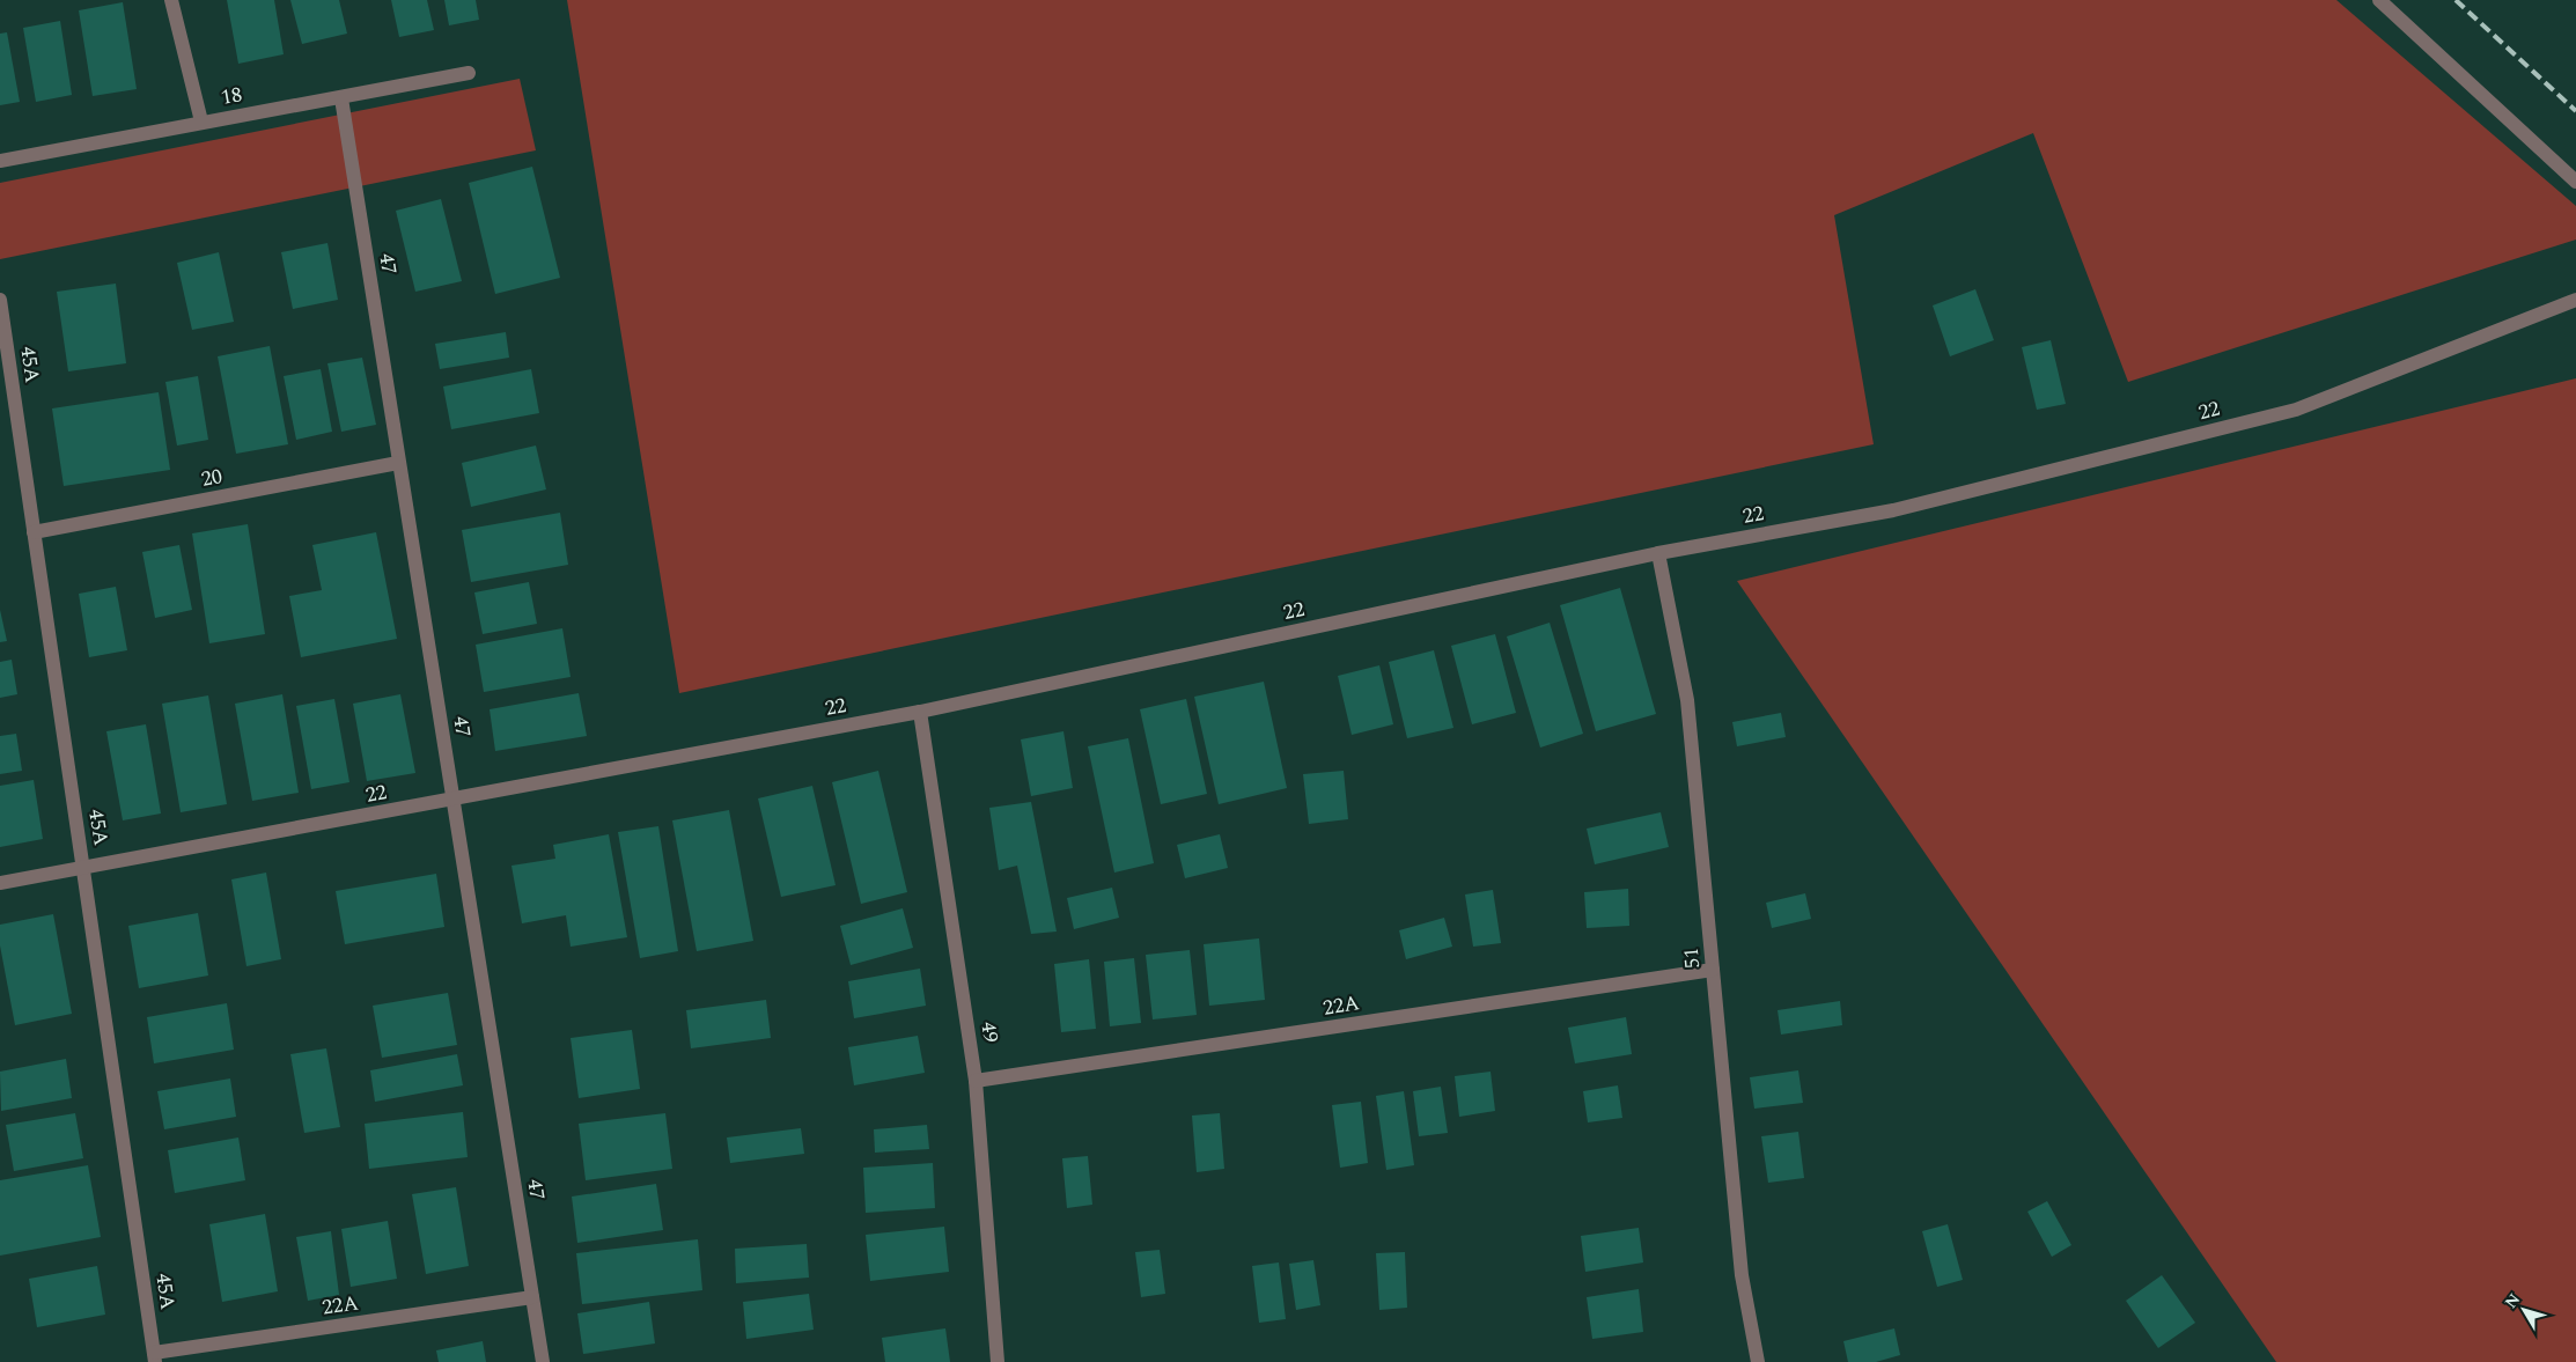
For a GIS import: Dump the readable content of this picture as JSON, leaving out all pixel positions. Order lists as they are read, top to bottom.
{
  "streets": {
    "street": [
      "18",
      "47",
      "45A",
      "22",
      "20",
      "51",
      "22A",
      "49"
    ]
  },
  "crossings": [
    ["18", "47"],
    ["47", "22"],
    ["47", "20"],
    ["47", "22A"],
    ["45A", "22"],
    ["45A", "20"],
    ["45A", "22A"],
    ["22", "51"],
    ["22", "49"],
    ["51", "22A"],
    ["22A", "49"]
  ],
  "north": "top left"
}
